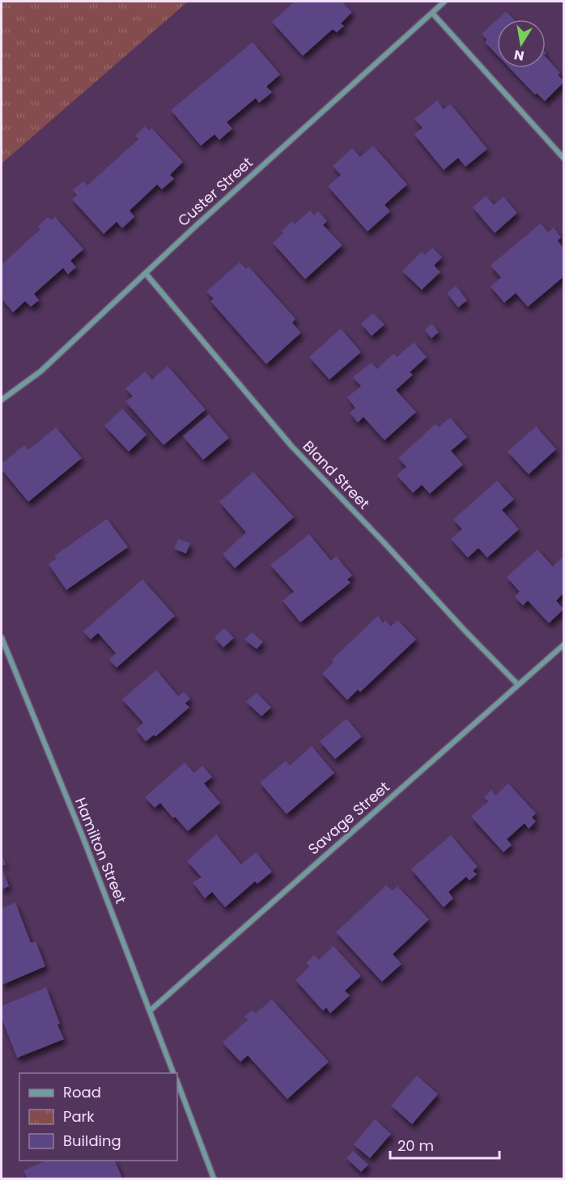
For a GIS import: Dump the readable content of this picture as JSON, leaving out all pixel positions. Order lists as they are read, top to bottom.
{
  "streets": {
    "street": [
      "Custer Street",
      "Bland Street",
      "Savage Street",
      "Hamilton Street"
    ]
  },
  "crossings": [
    ["Custer Street", "Bland Street"],
    ["Bland Street", "Savage Street"],
    ["Savage Street", "Hamilton Street"]
  ],
  "legend": ["Road", "Park", "Building"],
  "scale_bar": "20 m",
  "north": "bottom"
}
